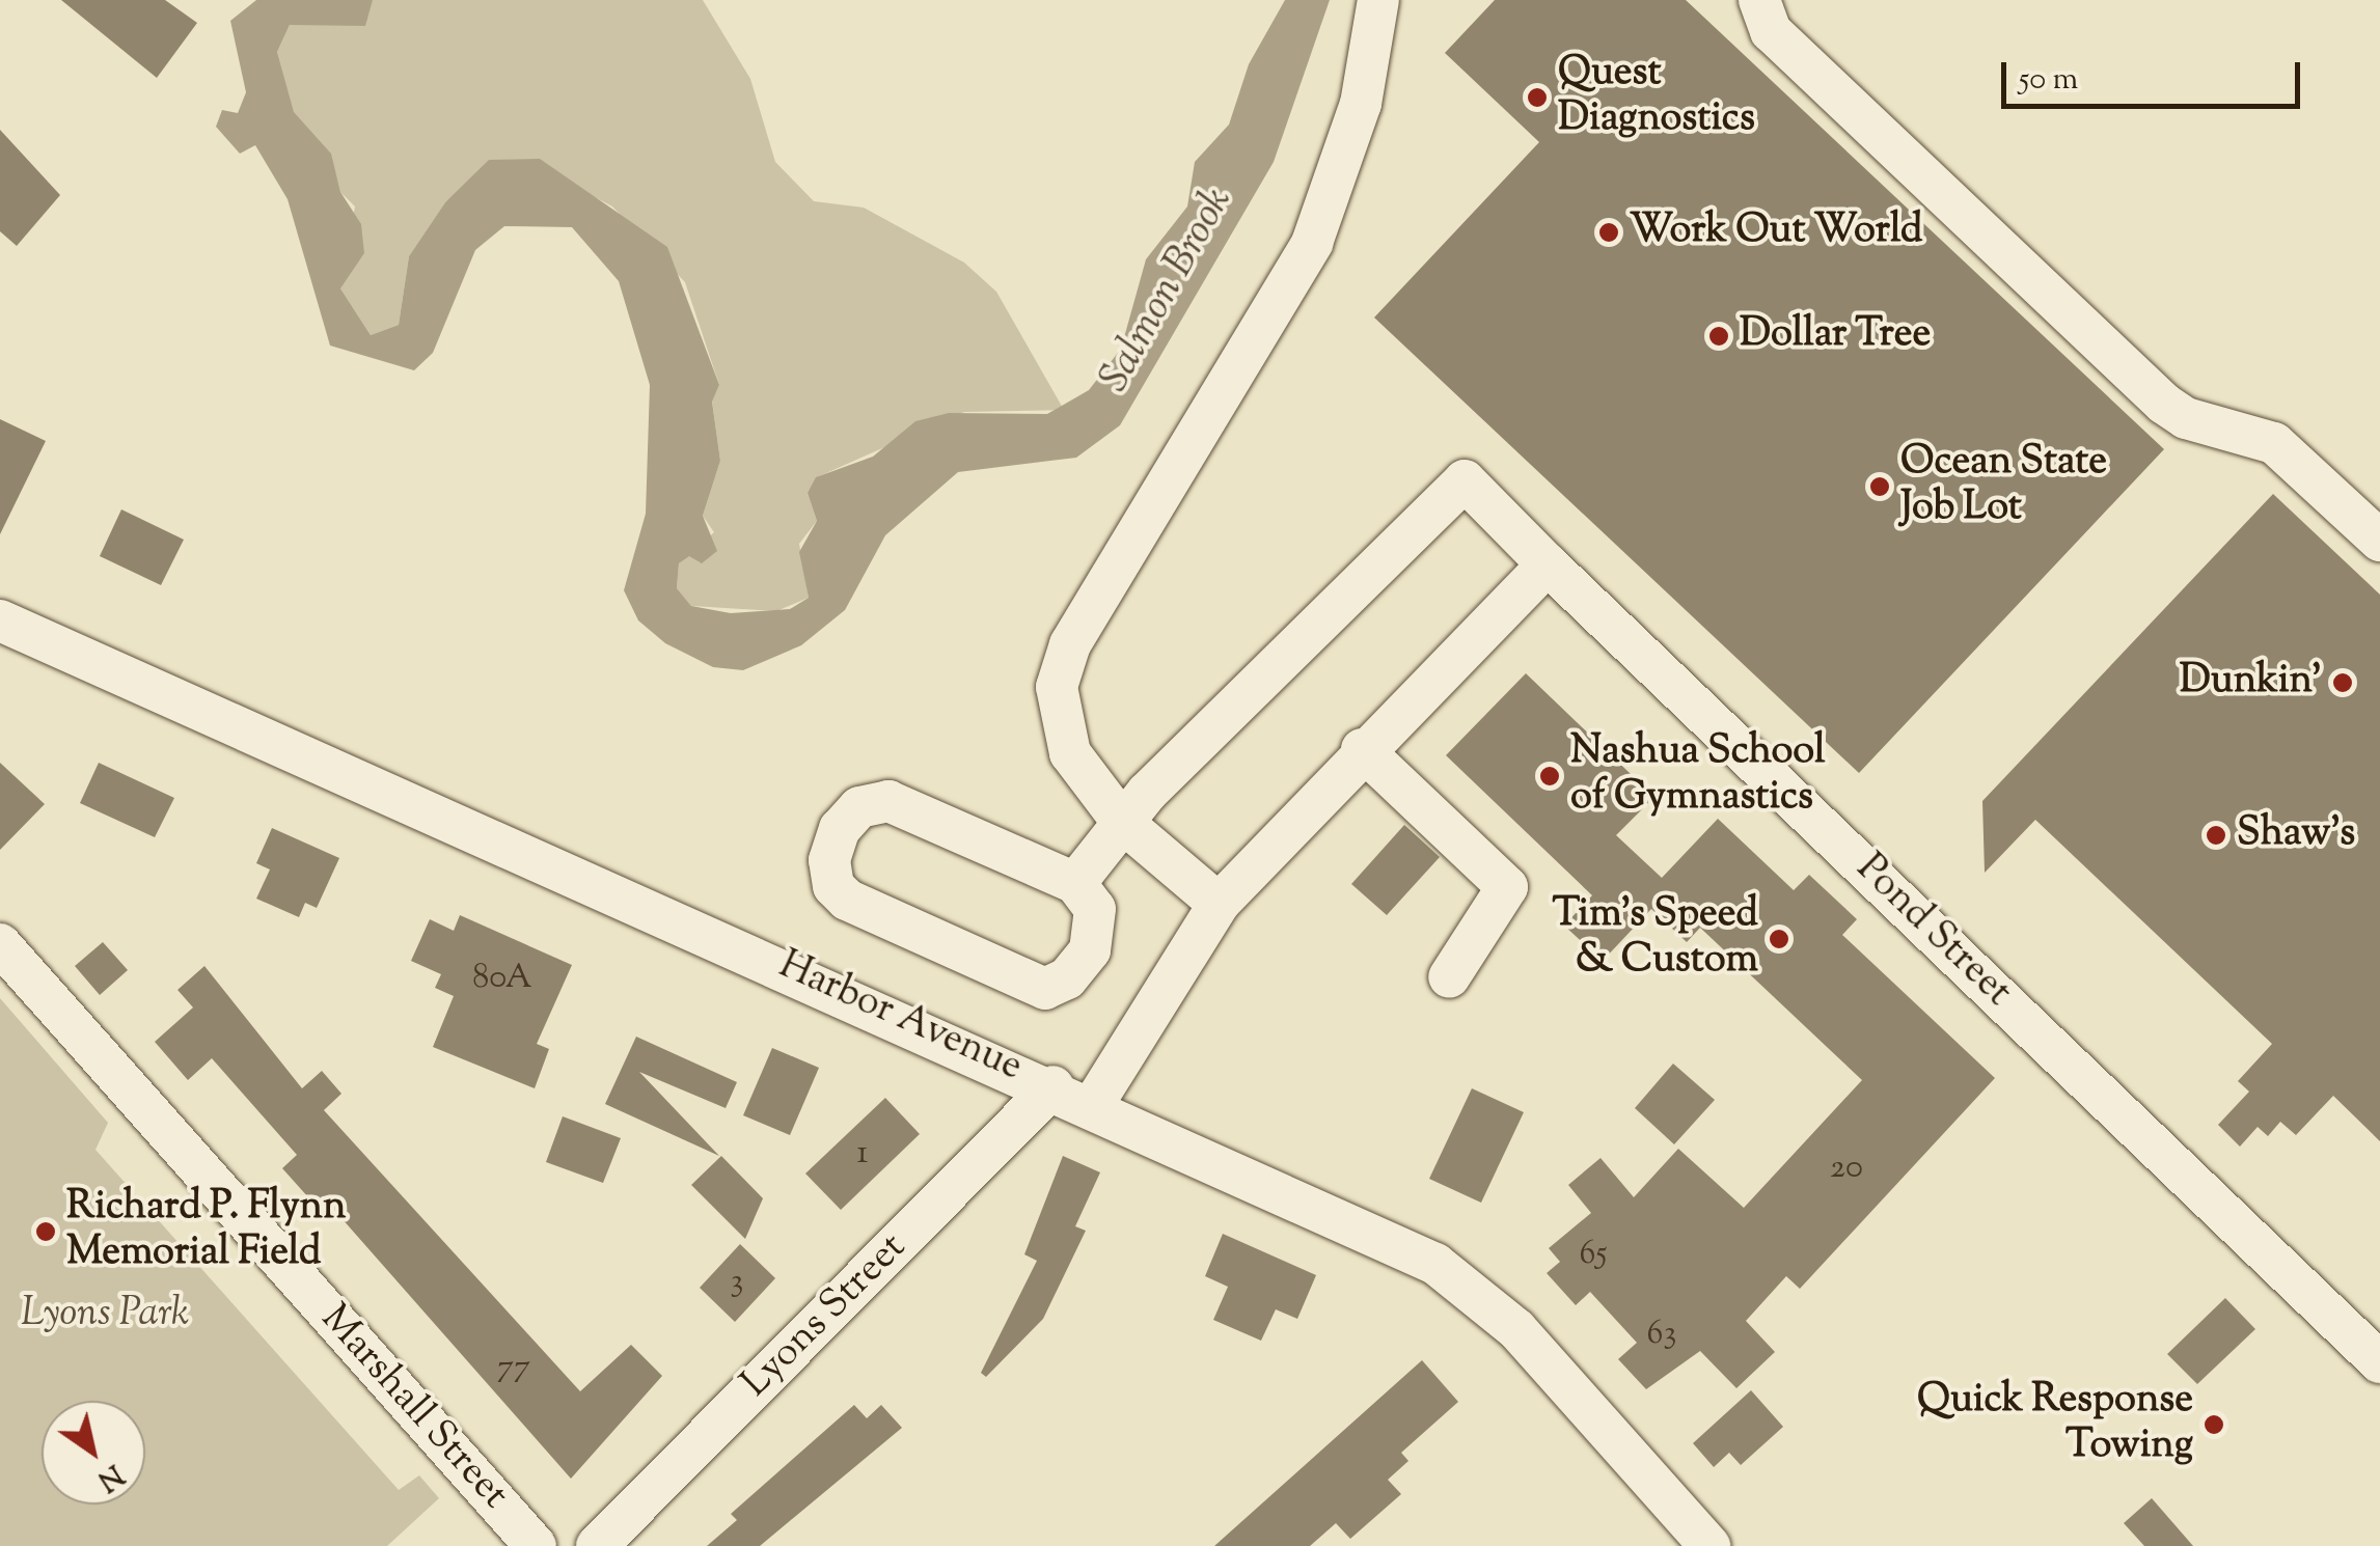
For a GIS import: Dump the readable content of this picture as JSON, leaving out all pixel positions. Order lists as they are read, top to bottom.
{
  "streets": {
    "street": [
      "Pond Street",
      "Harbor Avenue",
      "Lyons Street",
      "Marshall Street"
    ]
  },
  "crossings": [
    ["Harbor Avenue", "Lyons Street"]
  ],
  "water": ["Salmon Brook"],
  "parks": ["Lyons Park"],
  "places": [
    "Quest Diagnostics",
    "Work Out World",
    "Dollar Tree",
    "Ocean State Job Lot",
    "Dunkin'",
    "Nashua School of Gymnastics",
    "Shaw's",
    "Tim's Speed & Custom",
    "Richard P. Flynn Memorial Field",
    "Quick Response Towing"
  ],
  "house_numbers": [
    "80A",
    "1",
    "20",
    "65",
    "3",
    "63",
    "77"
  ],
  "scale_bar": "50 m",
  "north": "bottom right"
}
